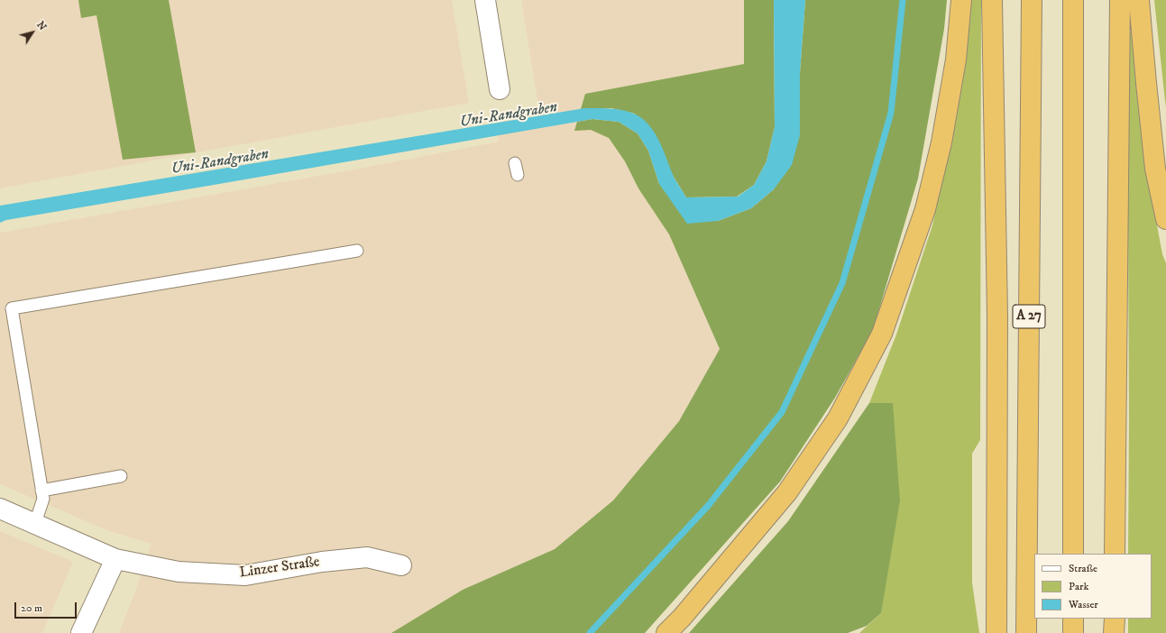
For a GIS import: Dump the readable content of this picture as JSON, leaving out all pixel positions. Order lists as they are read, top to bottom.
{
  "streets": {
    "highway": ["A 27"],
    "street": ["Linzer Straße"]
  },
  "water": ["Uni-Randgraben"],
  "legend": ["Straße", "Park", "Wasser"],
  "scale_bar": "20 m",
  "north": "top right"
}
